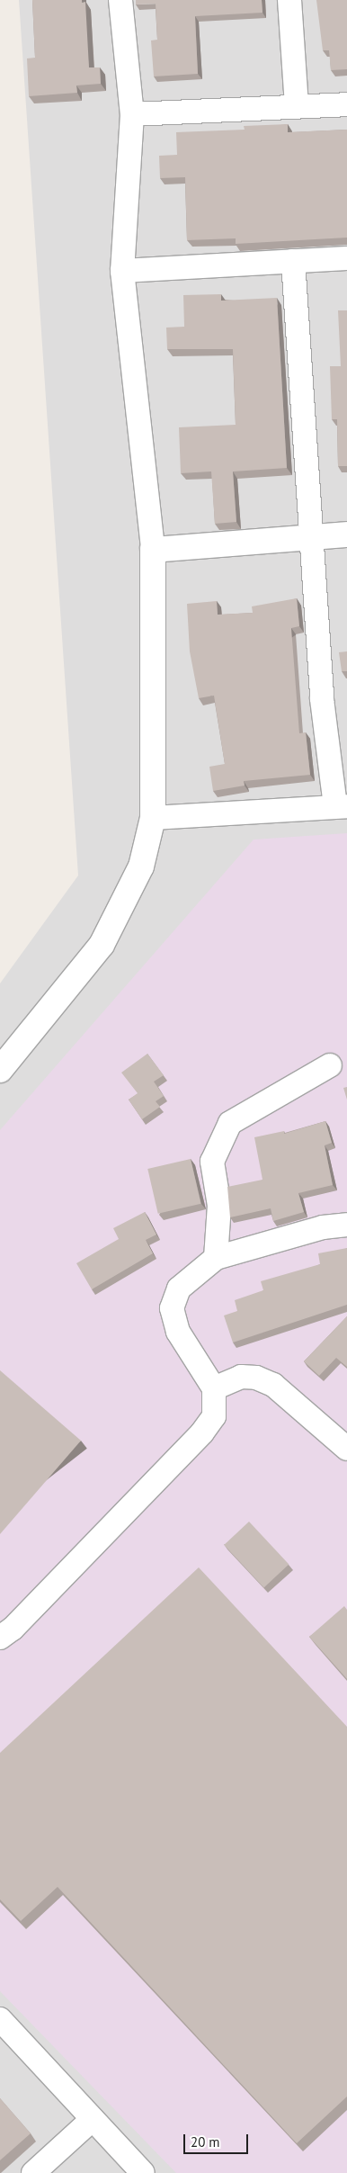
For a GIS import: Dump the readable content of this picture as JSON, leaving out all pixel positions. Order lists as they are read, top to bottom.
{
  "scale_bar": "20 m"
}
